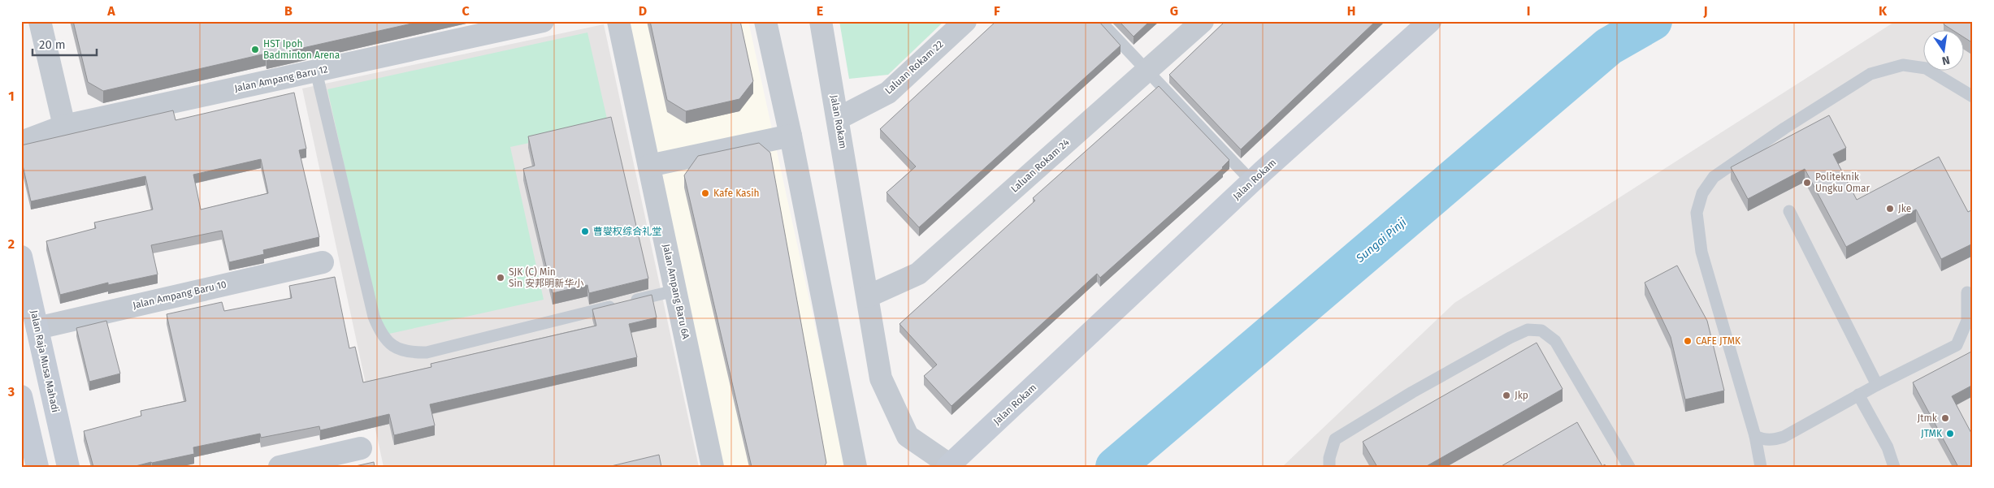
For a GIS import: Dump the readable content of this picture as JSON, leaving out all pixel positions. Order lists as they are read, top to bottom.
{
  "streets": {
    "main road": ["Jalan Rokam", "Jalan Raja Musa Mahadi"],
    "street": [
      "Laluan Rokam 22",
      "Jalan Ampang Baru 12",
      "Laluan Rokam 24",
      "Jalan Ampang Baru 6A",
      "Jalan Ampang Baru 10"
    ]
  },
  "crossings": [
    ["Laluan Rokam 22", "Jalan Rokam"],
    ["Jalan Rokam", "Laluan Rokam 24"],
    ["Jalan Ampang Baru 10", "Jalan Raja Musa Mahadi"]
  ],
  "water": ["Sungai Pinji"],
  "places": [
    "HST Ipoh Badminton Arena",
    "Politeknik Ungku Omar",
    "Kafe Kasih",
    "Jke",
    "曹燮权综合礼堂",
    "SJK (C) Min Sin 安邦明新华小",
    "CAFE JTMK",
    "Jkp",
    "Jtmk",
    "JTMK"
  ],
  "scale_bar": "20 m",
  "north": "bottom",
  "grid": {
    "columns": [
      "A",
      "B",
      "C",
      "D",
      "E",
      "F",
      "G",
      "H",
      "I",
      "J",
      "K"
    ],
    "rows": ["1", "2", "3"]
  }
}
